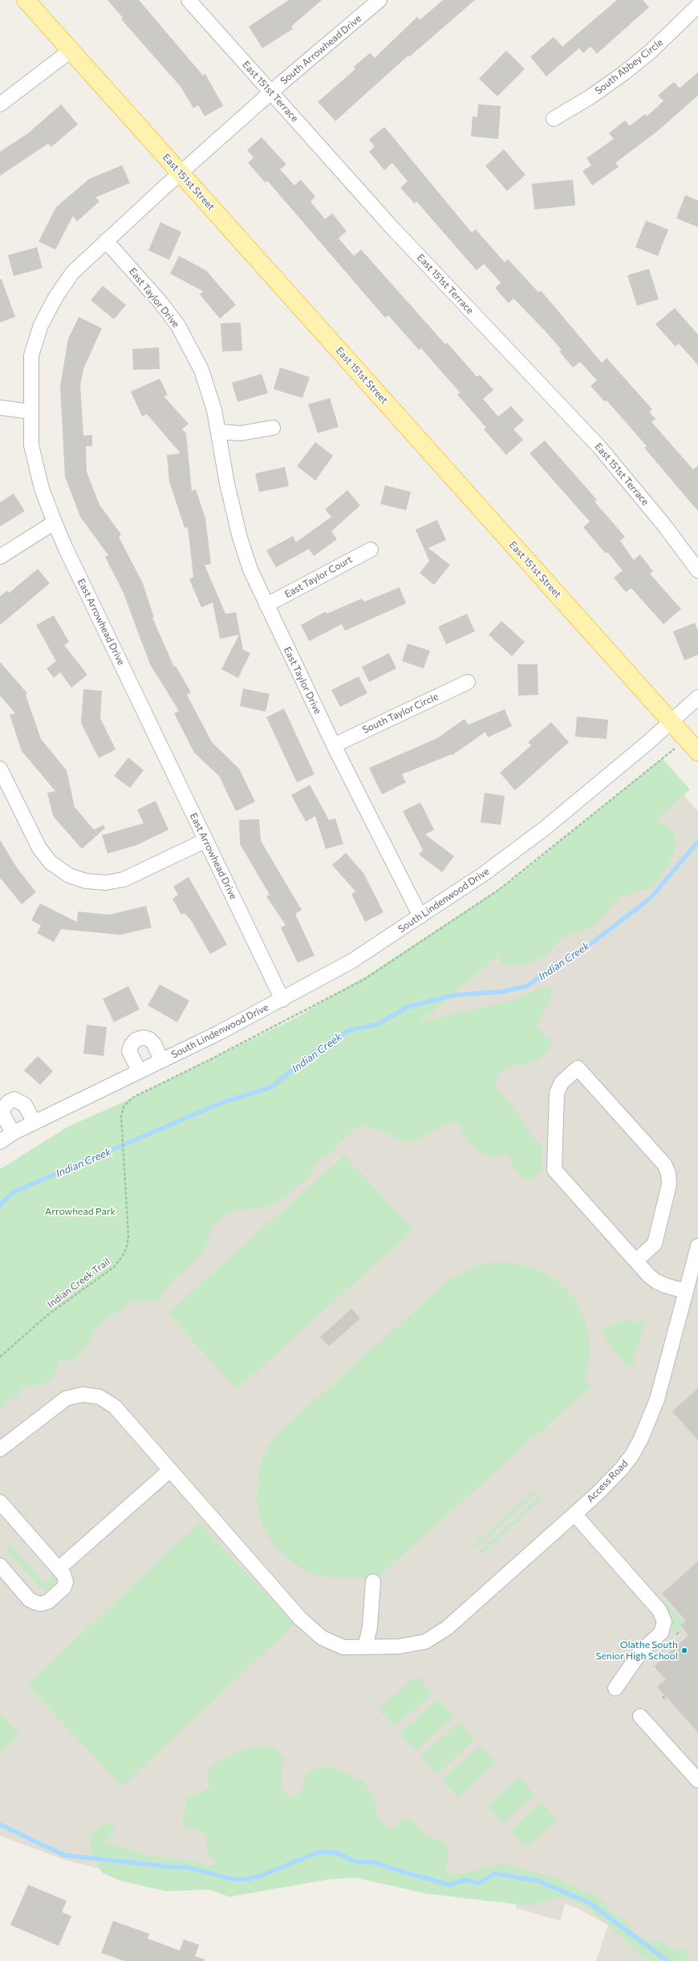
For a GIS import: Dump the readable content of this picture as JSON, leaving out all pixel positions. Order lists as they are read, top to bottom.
{
  "streets": {
    "main road": ["East 151st Street"],
    "street": [
      "South Arrowhead Drive",
      "South Abbey Circle",
      "East 151st Terrace",
      "East Taylor Drive",
      "East Taylor Court",
      "East Arrowhead Drive",
      "South Taylor Circle",
      "South Lindenwood Drive",
      "Access Road"
    ],
    "path": ["Indian Creek Trail"]
  },
  "crossings": [
    ["South Arrowhead Drive", "East 151st Terrace"],
    ["South Arrowhead Drive", "East 151st Street"],
    ["South Arrowhead Drive", "East Taylor Drive"],
    ["South Arrowhead Drive", "East Arrowhead Drive"],
    ["East 151st Street", "South Lindenwood Drive"],
    ["East Taylor Drive", "East Taylor Court"],
    ["East Taylor Drive", "East Arrowhead Drive"],
    ["East Taylor Drive", "South Taylor Circle"],
    ["East Taylor Drive", "South Lindenwood Drive"],
    ["East Arrowhead Drive", "South Lindenwood Drive"]
  ],
  "water": ["Indian Creek"],
  "parks": ["Arrowhead Park"],
  "places": ["Olathe South Senior High School"]
}
